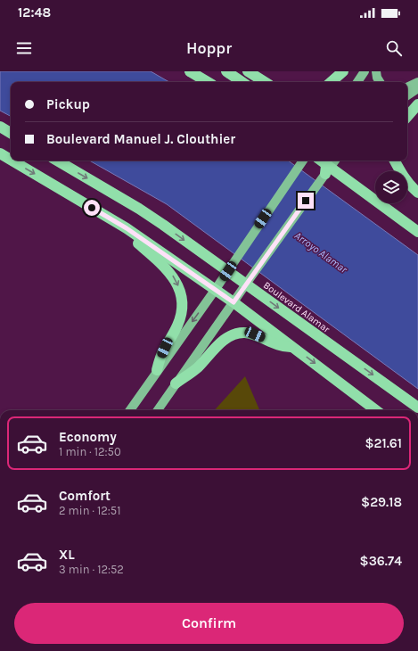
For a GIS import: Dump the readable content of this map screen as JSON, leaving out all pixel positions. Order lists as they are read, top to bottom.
{
  "streets": {
    "highway": ["Boulevard Alamar"]
  },
  "water": ["Arroyo Alamar"],
  "page": {
    "status": "12:48",
    "header": "Hoppr",
    "banner": ["Pickup", "Boulevard Manuel J. Clouthier"],
    "list": [
      {
        "name": "Economy",
        "note": "1 min · 12:50",
        "value": "$21.61"
      },
      {
        "name": "Comfort",
        "note": "2 min · 12:51",
        "value": "$29.18"
      },
      {
        "name": "XL",
        "note": "3 min · 12:52",
        "value": "$36.74"
      }
    ],
    "buttons": "Confirm"
  }
}
